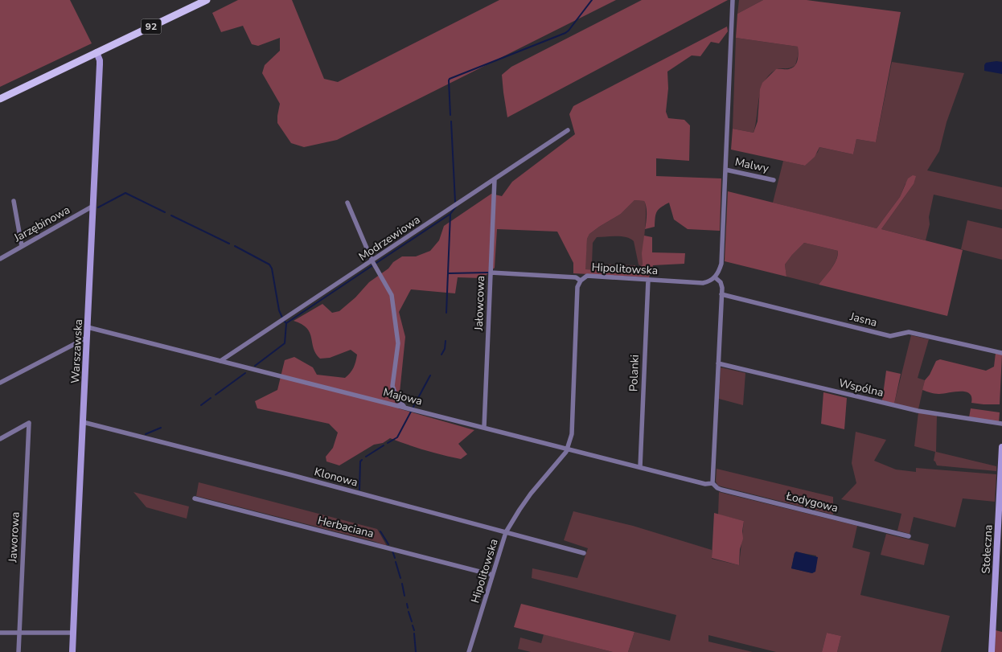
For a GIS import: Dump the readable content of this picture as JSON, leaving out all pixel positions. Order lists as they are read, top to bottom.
{
  "streets": {
    "main road": ["92"],
    "street": [
      "Malwy",
      "Jarzębinowa",
      "Modrzewiowa",
      "Hipolitowska",
      "Jałowcowa",
      "Jasna",
      "Warszawska",
      "Polanki",
      "Wspólna",
      "Majowa",
      "Klonowa",
      "Łodygowa",
      "Herbaciana",
      "Jaworowa",
      "Stołeczna"
    ]
  },
  "crossings": [
    ["92", "Warszawska"],
    ["Jarzębinowa", "Warszawska"],
    ["Modrzewiowa", "Jałowcowa"],
    ["Modrzewiowa", "Majowa"],
    ["Hipolitowska", "Polanki"],
    ["Hipolitowska", "Majowa"],
    ["Hipolitowska", "Klonowa"],
    ["Hipolitowska", "Herbaciana"],
    ["Jałowcowa", "Majowa"],
    ["Warszawska", "Majowa"],
    ["Warszawska", "Klonowa"],
    ["Polanki", "Majowa"],
    ["Majowa", "Łodygowa"]
  ]
}
